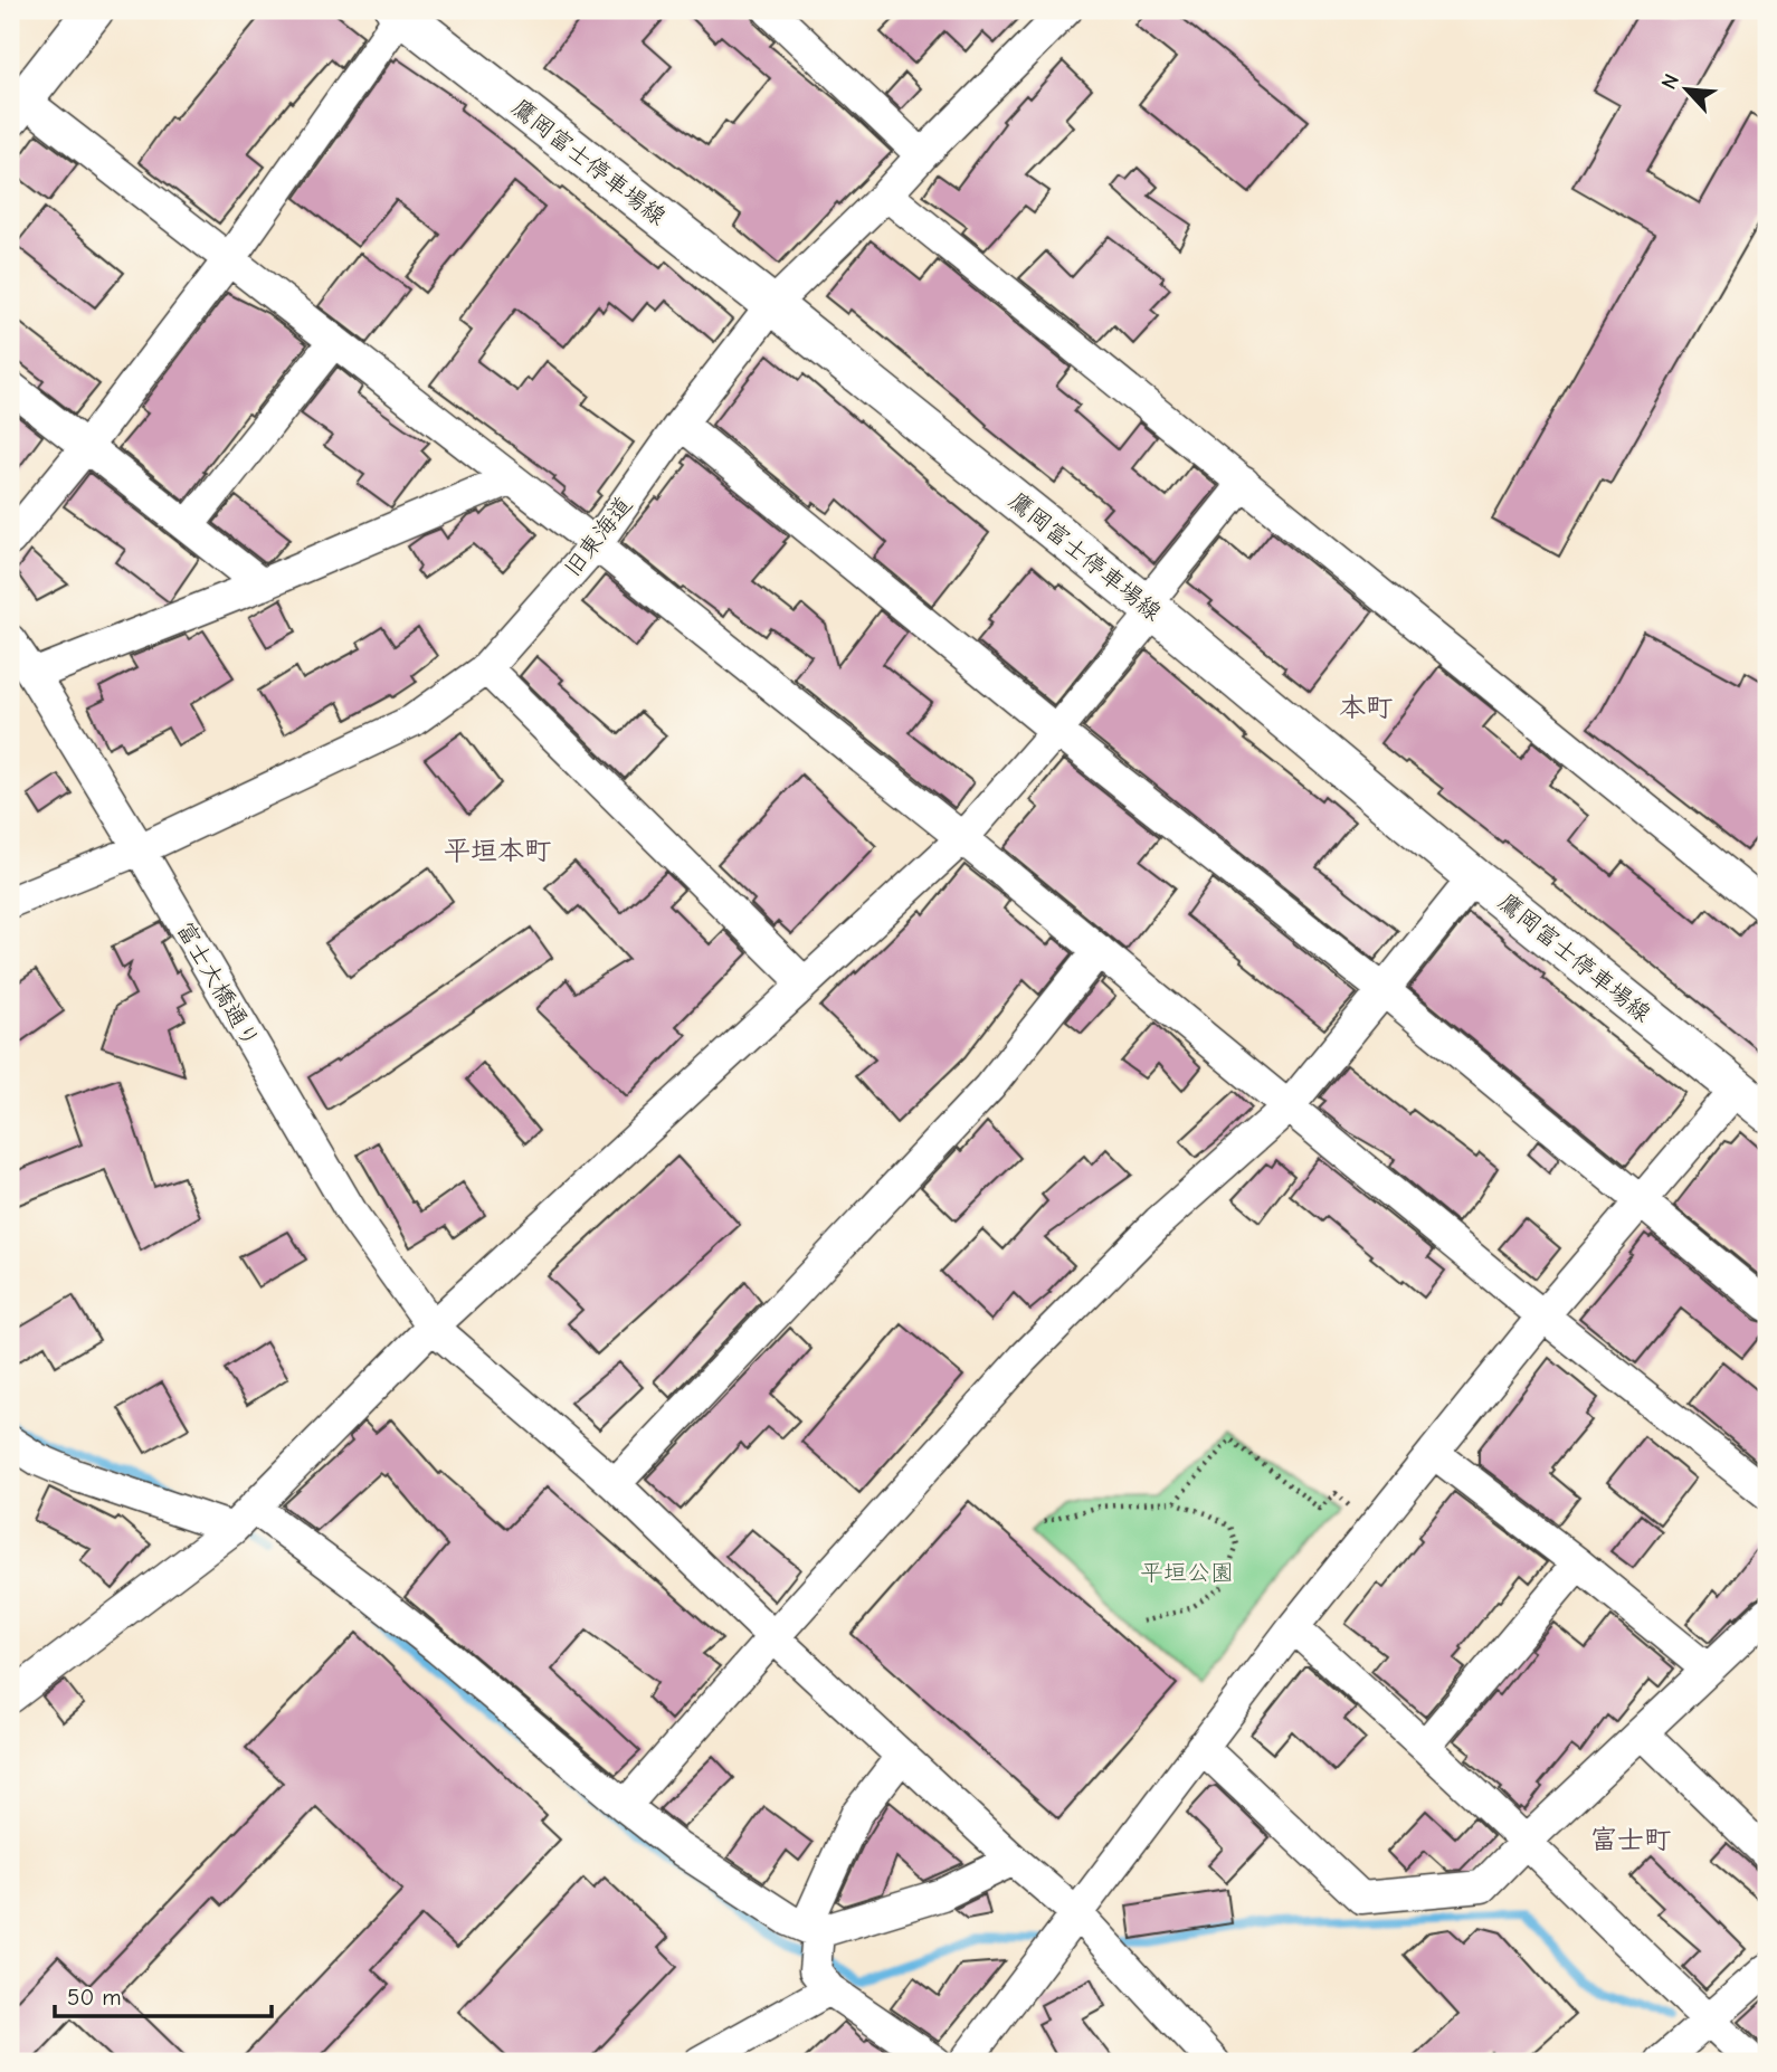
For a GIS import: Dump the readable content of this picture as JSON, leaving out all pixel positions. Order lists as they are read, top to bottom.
{
  "streets": {
    "main road": ["鷹岡富士停車場線"],
    "street": ["旧東海道", "富士大橋通り"]
  },
  "crossings": [
    ["鷹岡富士停車場線", "旧東海道"],
    ["旧東海道", "富士大橋通り"]
  ],
  "districts": ["本町", "平垣本町", "富士町"],
  "parks": ["平垣公園"],
  "scale_bar": "50 m",
  "north": "top left"
}
